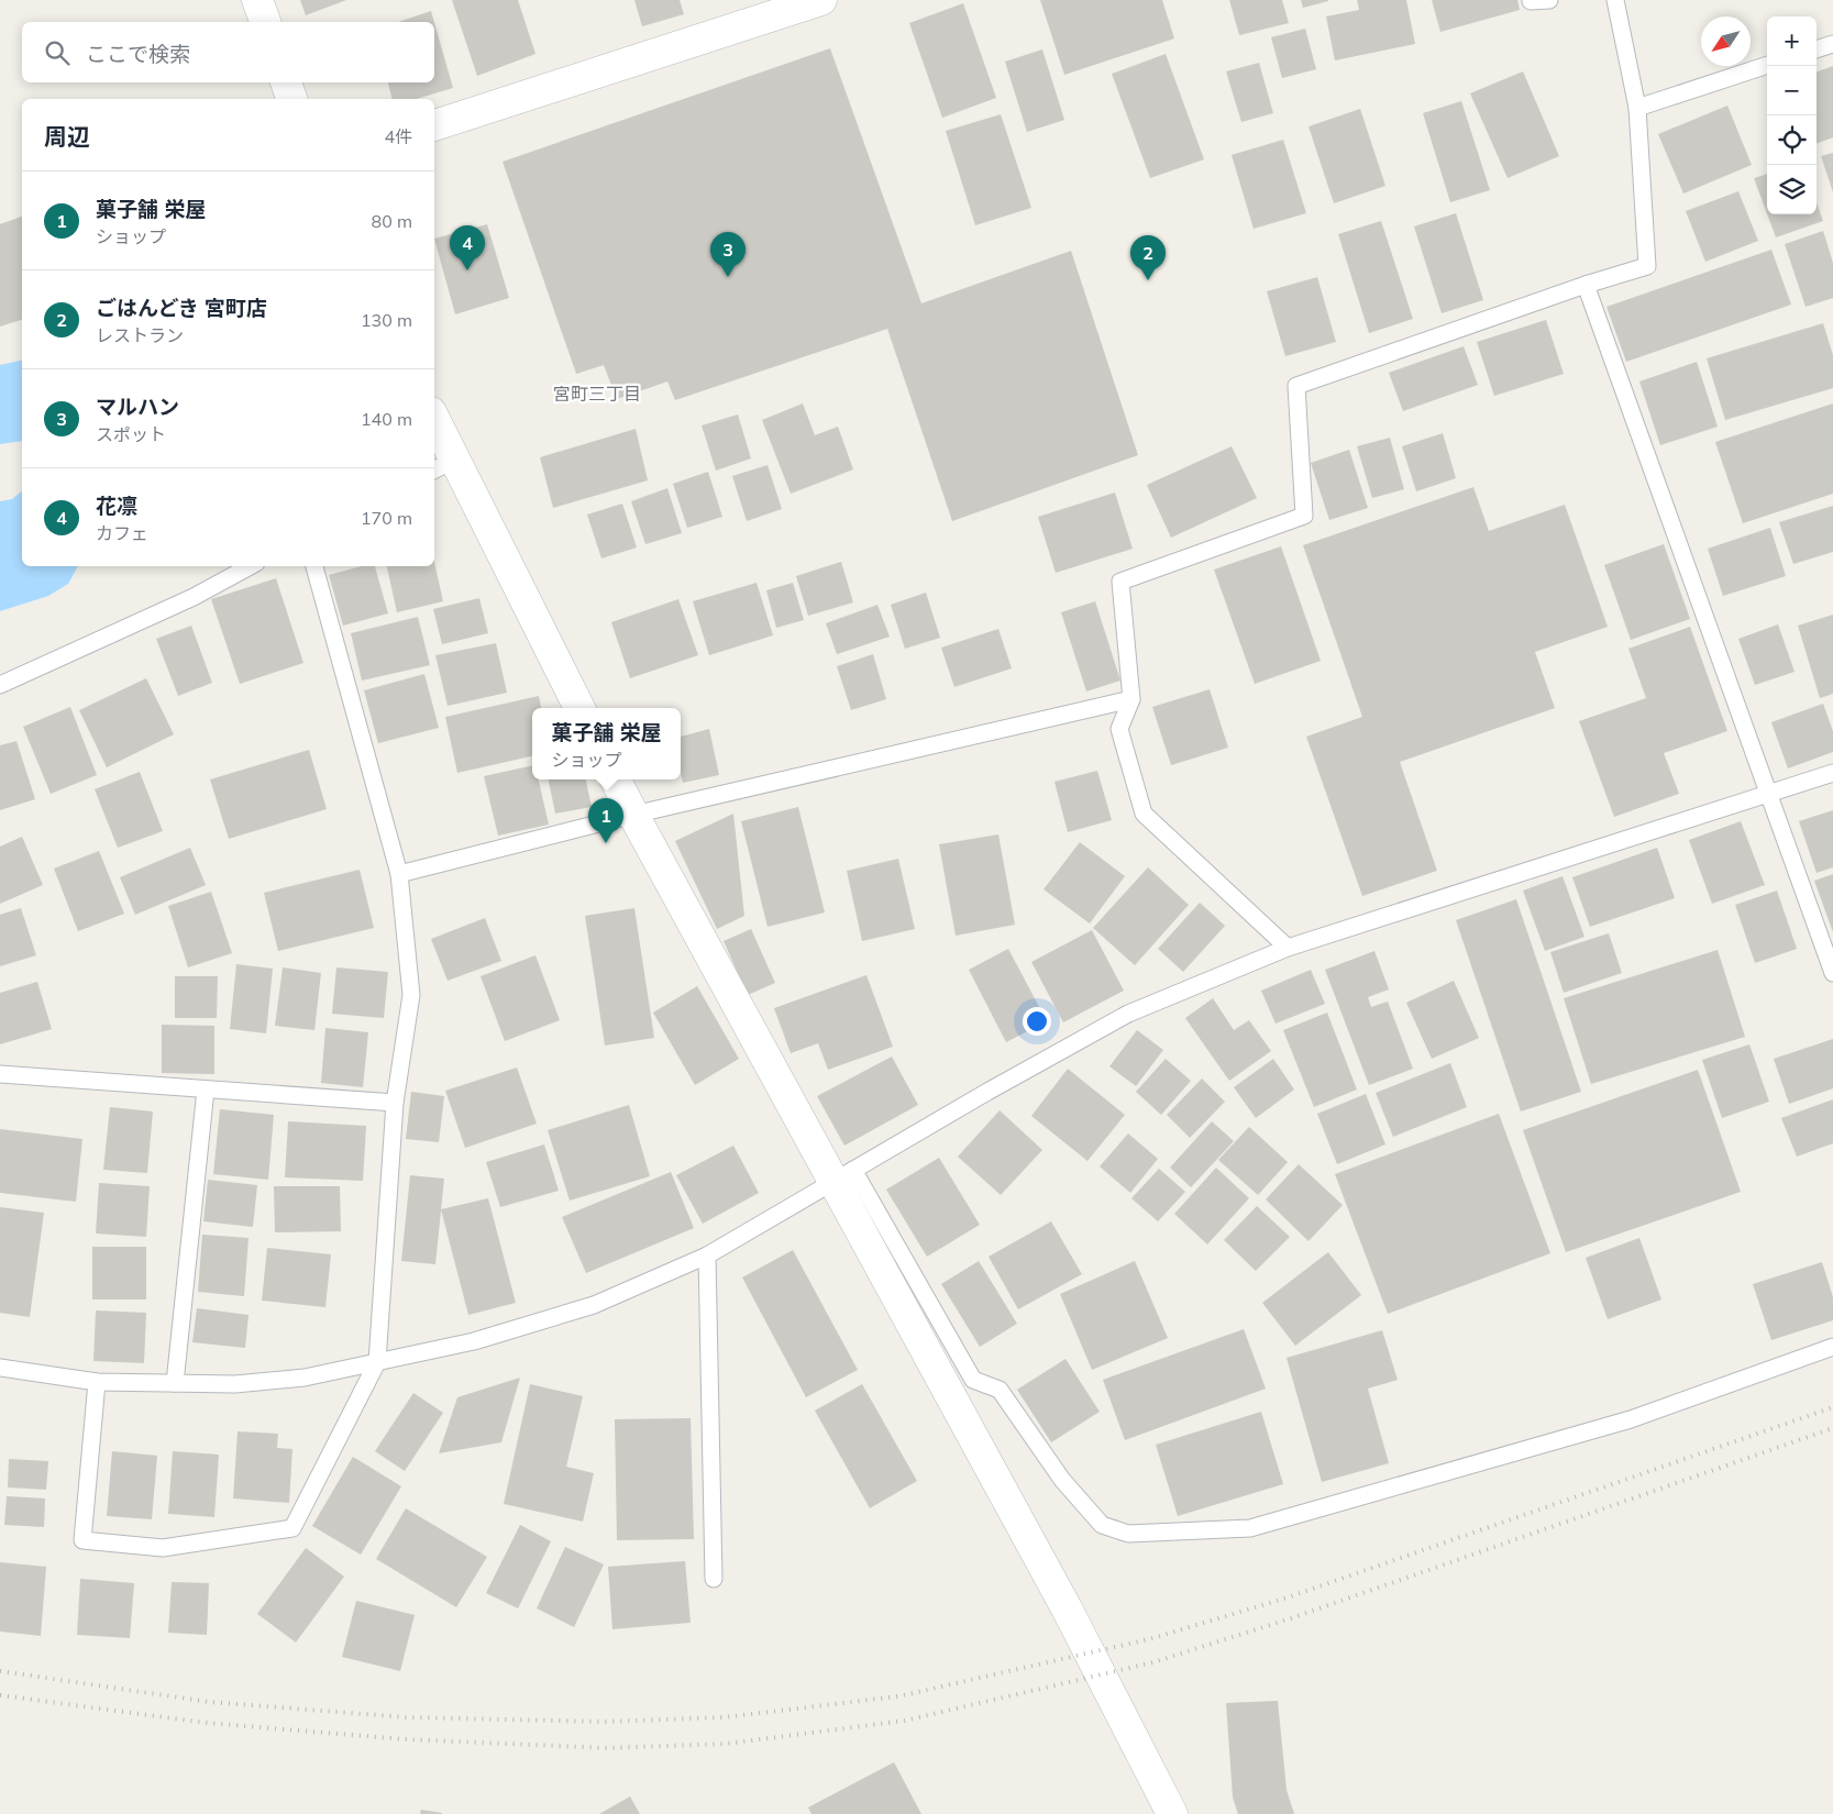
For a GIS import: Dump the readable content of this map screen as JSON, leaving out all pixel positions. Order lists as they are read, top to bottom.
{
  "districts": ["宮町三丁目"],
  "north": "bottom left",
  "page": {
    "map_buttons": ["+", "−"],
    "search": "ここで検索",
    "heading": ["周辺", "4件"],
    "list": [
      {
        "mark": "1",
        "name": "菓子舗 栄屋",
        "note": "ショップ",
        "value": "80 m"
      },
      {
        "mark": "2",
        "name": "ごはんどき 宮町店",
        "note": "レストラン",
        "value": "130 m"
      },
      {
        "mark": "3",
        "name": "マルハン",
        "note": "スポット",
        "value": "140 m"
      },
      {
        "mark": "4",
        "name": "花凛",
        "note": "カフェ",
        "value": "170 m"
      }
    ],
    "pins": [
      "4",
      "3",
      "2",
      "1"
    ],
    "popup": ["菓子舗 栄屋", "ショップ"]
  }
}
